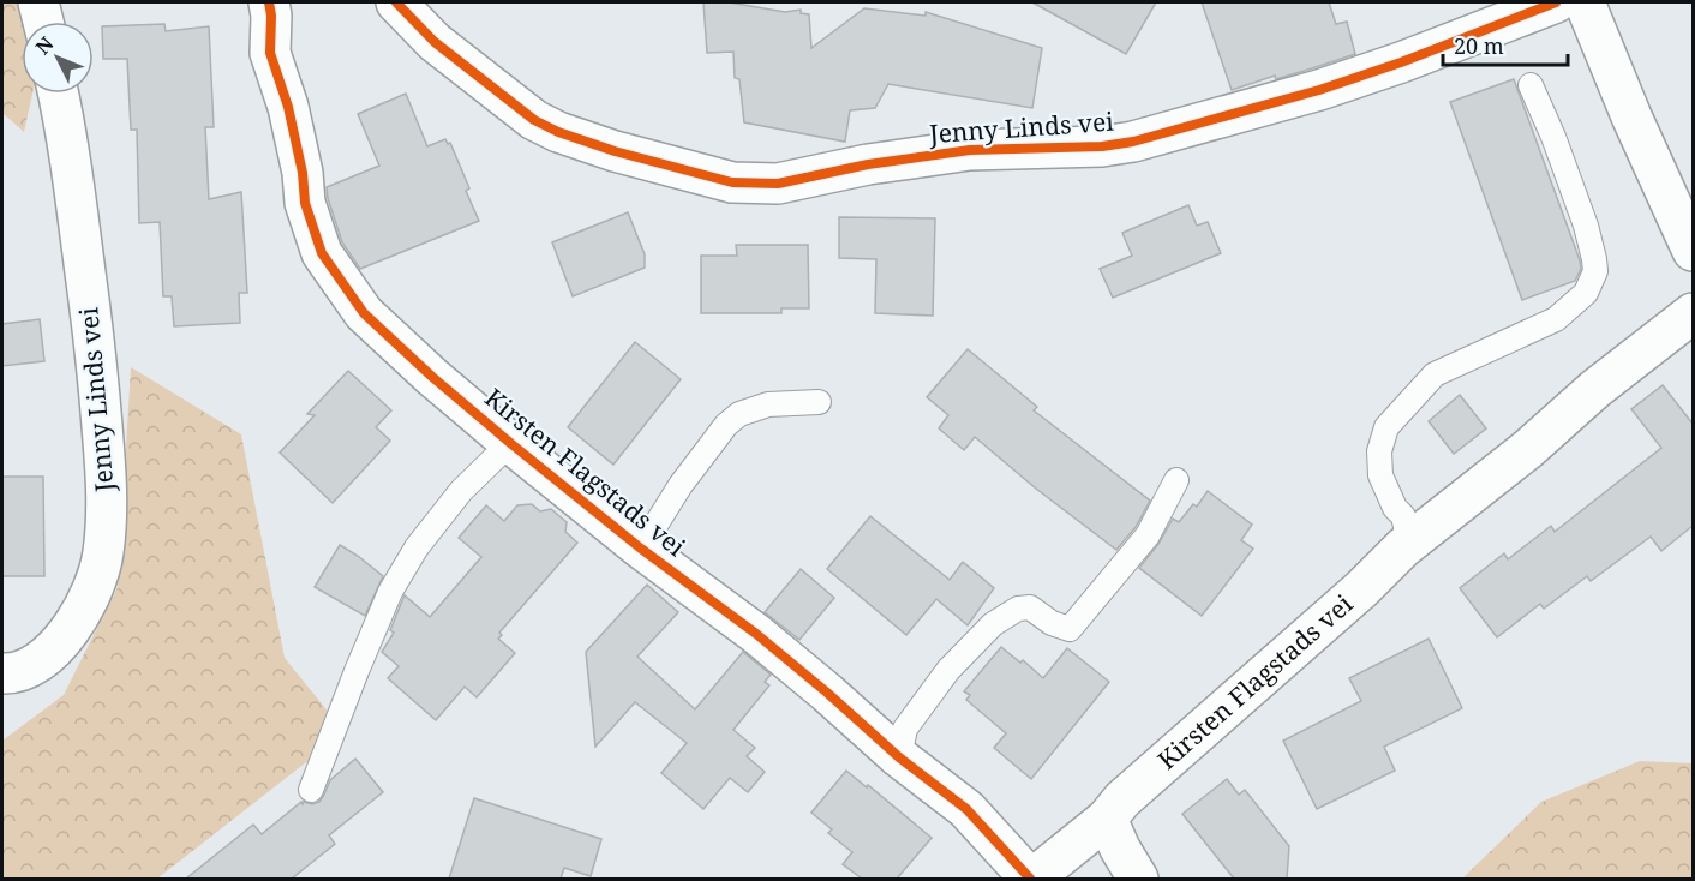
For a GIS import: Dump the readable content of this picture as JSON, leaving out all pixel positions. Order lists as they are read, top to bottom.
{
  "streets": {
    "street": ["Jenny Linds vei", "Kirsten Flagstads vei"]
  },
  "scale_bar": "20 m",
  "north": "top left"
}
